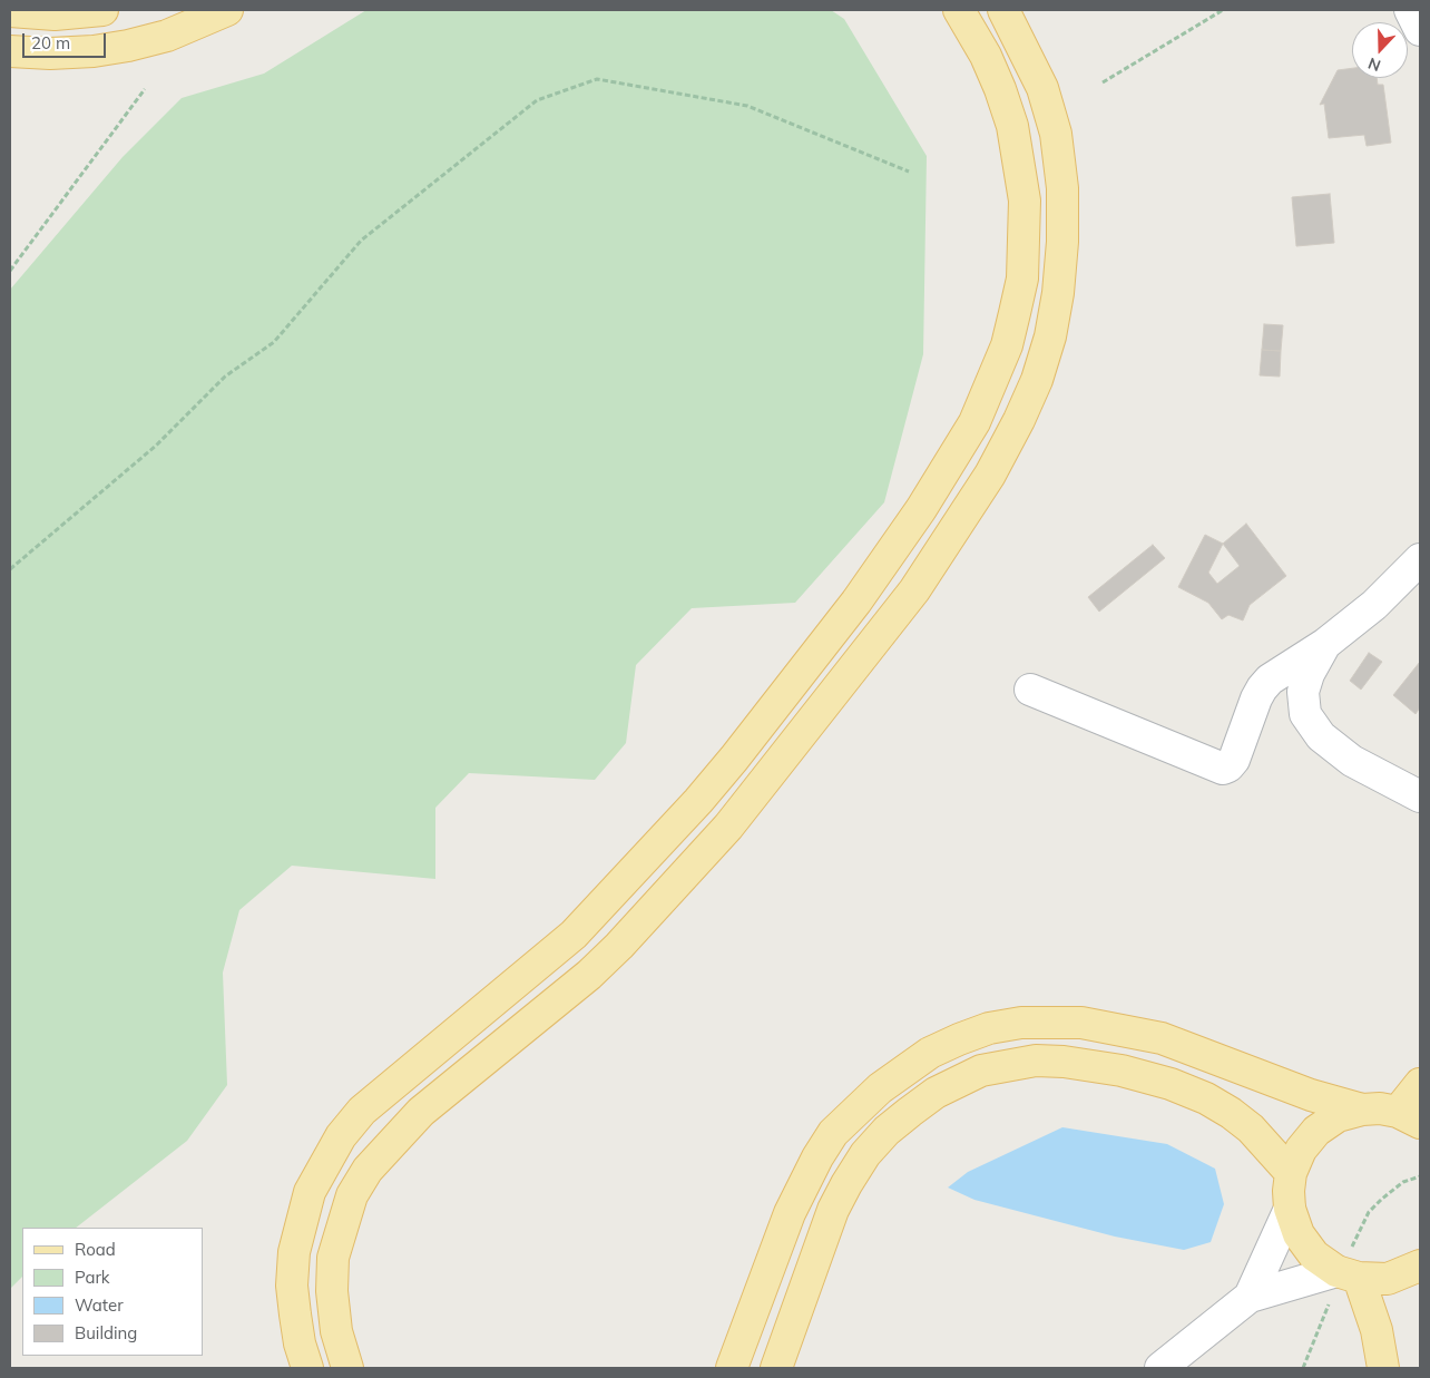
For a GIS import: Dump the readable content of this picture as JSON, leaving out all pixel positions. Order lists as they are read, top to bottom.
{
  "legend": [
    "Road",
    "Park",
    "Water",
    "Building"
  ],
  "scale_bar": "20 m",
  "north": "bottom"
}
